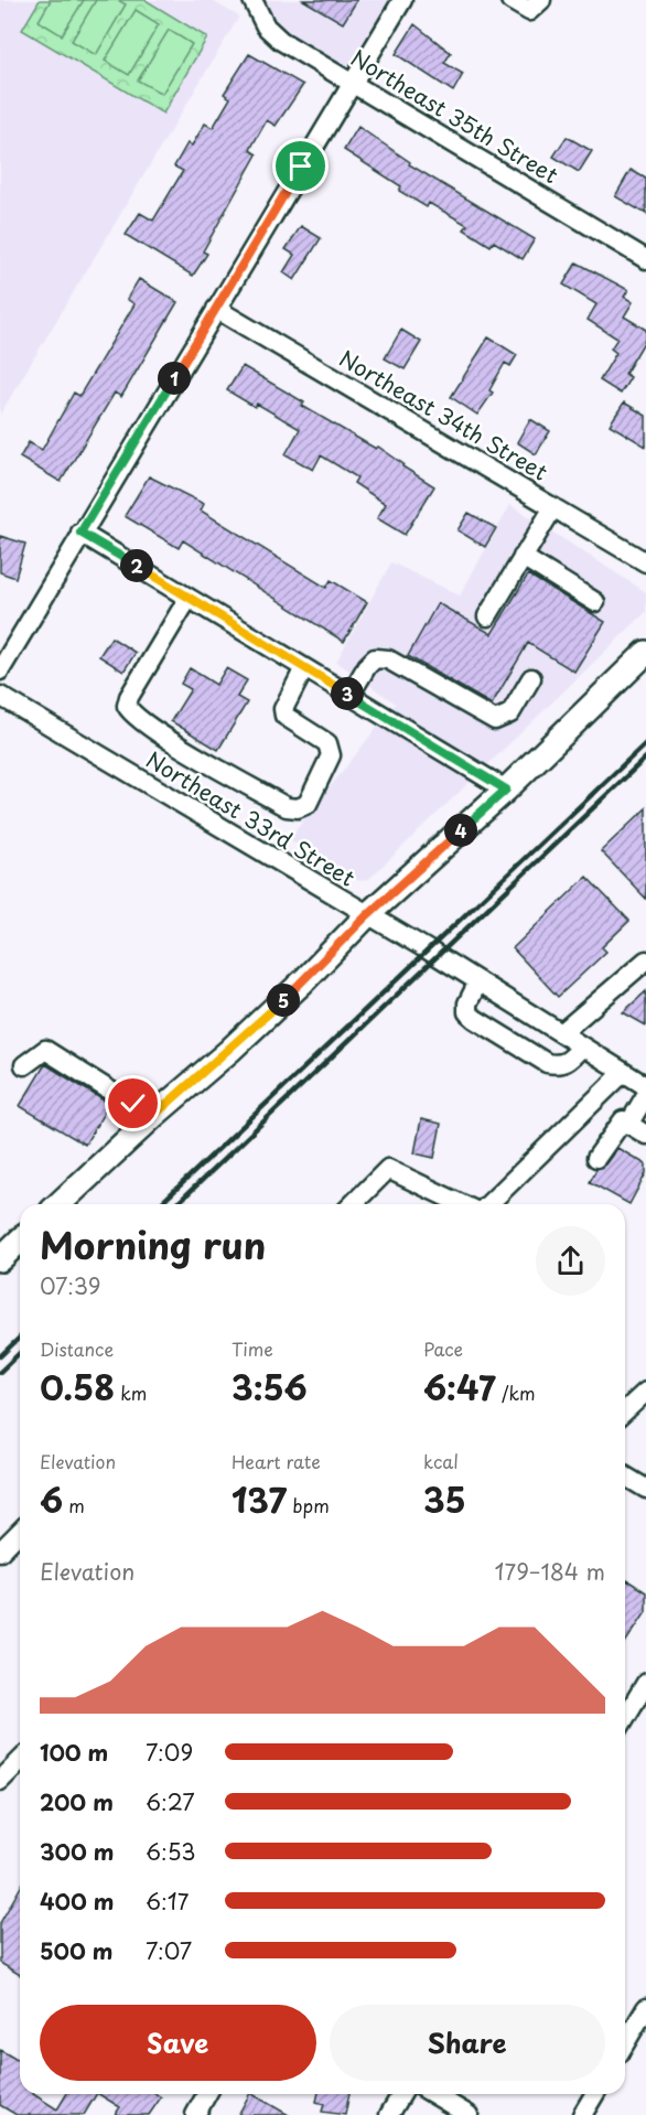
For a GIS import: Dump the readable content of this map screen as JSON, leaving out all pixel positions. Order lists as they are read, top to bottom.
{
  "streets": {
    "street": ["Northeast 35th Street", "Northeast 34th Street", "Northeast 33rd Street"]
  },
  "page": {
    "pins": [
      "1",
      "2",
      "3",
      "4",
      "5"
    ],
    "heading": ["Morning run", "07:39"],
    "stats": [
      ["Distance", "0.58 km"],
      ["Time", "3:56"],
      ["Pace", "6:47 /km"],
      ["Elevation", "6 m"],
      ["Heart rate", "137 bpm"],
      ["kcal", "35"]
    ],
    "chart": ["Elevation", "179–184 m"],
    "list": [
      {
        "name": "100 m",
        "note": "7:09"
      },
      {
        "name": "200 m",
        "note": "6:27"
      },
      {
        "name": "300 m",
        "note": "6:53"
      },
      {
        "name": "400 m",
        "note": "6:17"
      },
      {
        "name": "500 m",
        "note": "7:07"
      }
    ],
    "buttons": ["Save", "Share"]
  }
}
